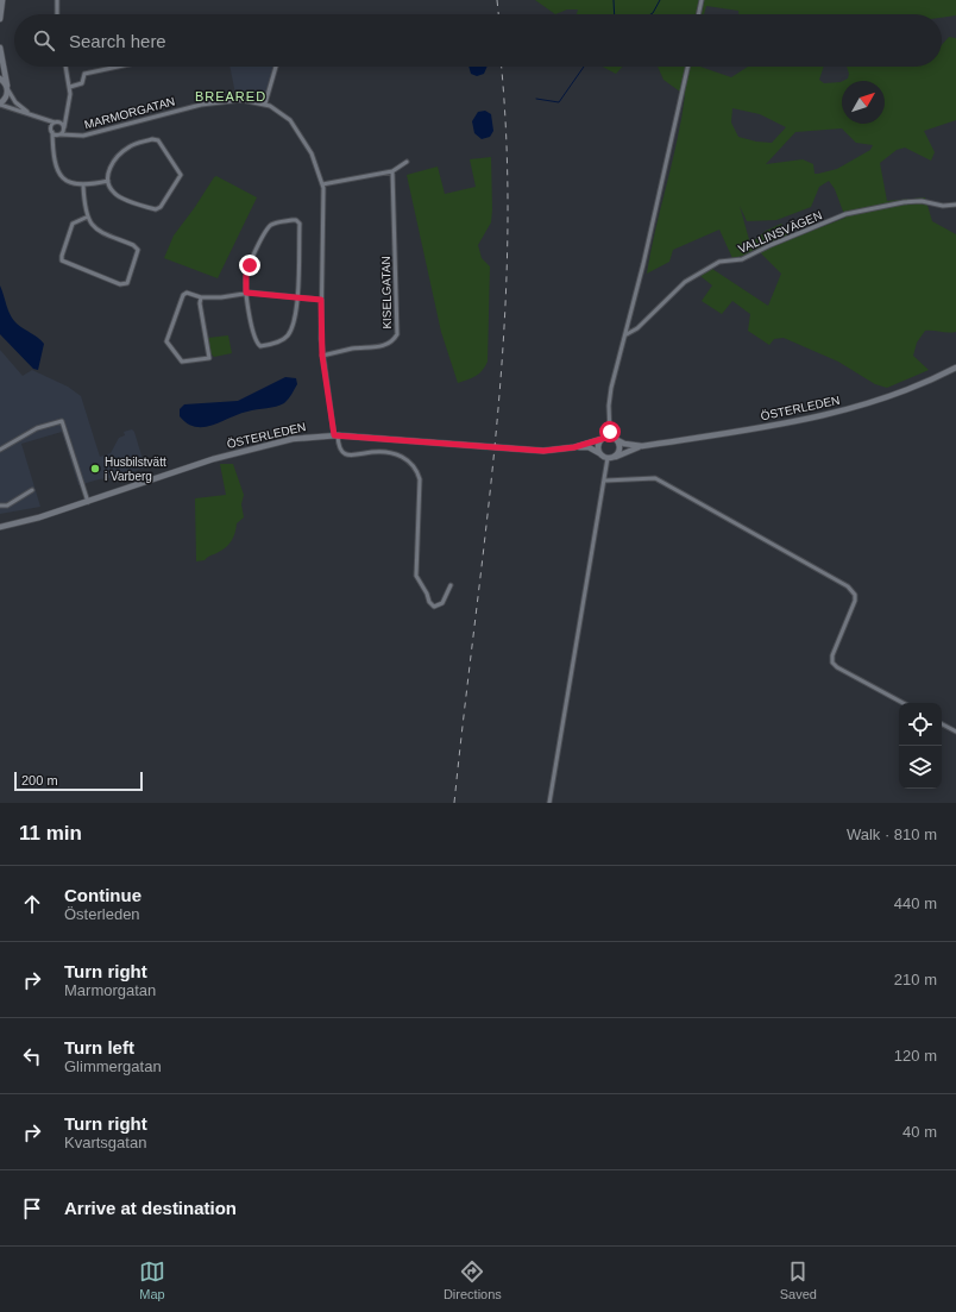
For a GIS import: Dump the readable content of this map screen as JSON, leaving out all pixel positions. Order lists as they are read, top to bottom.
{
  "streets": {
    "main road": ["ÖSTERLEDEN"],
    "street": ["MARMORGATAN", "VALLINSVÄGEN", "KISELGATAN"]
  },
  "crossings": [
    ["MARMORGATAN", "KISELGATAN"],
    ["MARMORGATAN", "ÖSTERLEDEN"]
  ],
  "districts": ["BREARED"],
  "places": ["Husbilstvätt i Varberg"],
  "scale_bar": "200 m",
  "north": "top right",
  "page": {
    "search": "Search here",
    "scale": "200 m",
    "heading": ["11 min", "Walk · 810 m"],
    "list": [
      ["Continue", "Österleden", "440 m"],
      ["Turn right", "Marmorgatan", "210 m"],
      ["Turn left", "Glimmergatan", "120 m"],
      ["Turn right", "Kvartsgatan", "40 m"],
      "Arrive at destination"
    ],
    "nav": ["Map", "Directions", "Saved"]
  }
}
